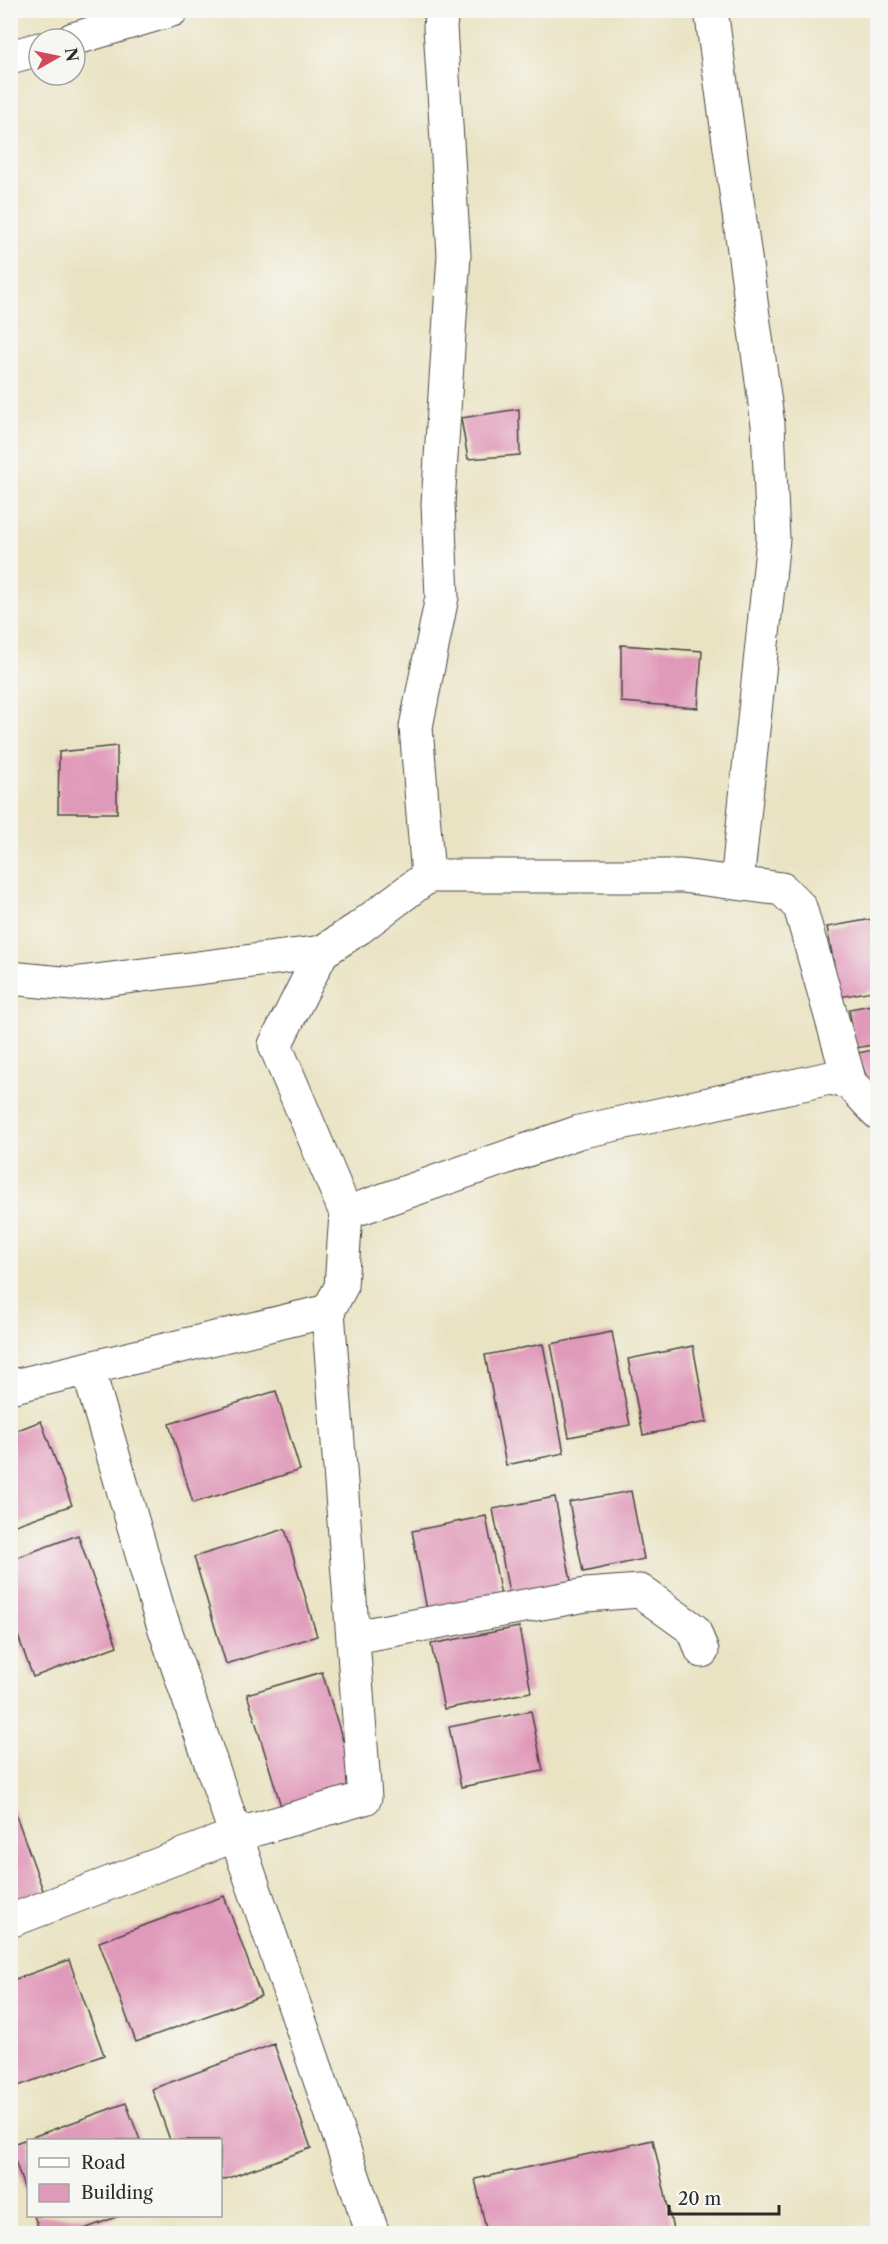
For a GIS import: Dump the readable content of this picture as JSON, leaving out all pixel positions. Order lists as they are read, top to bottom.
{
  "legend": ["Road", "Building"],
  "scale_bar": "20 m",
  "north": "right"
}
